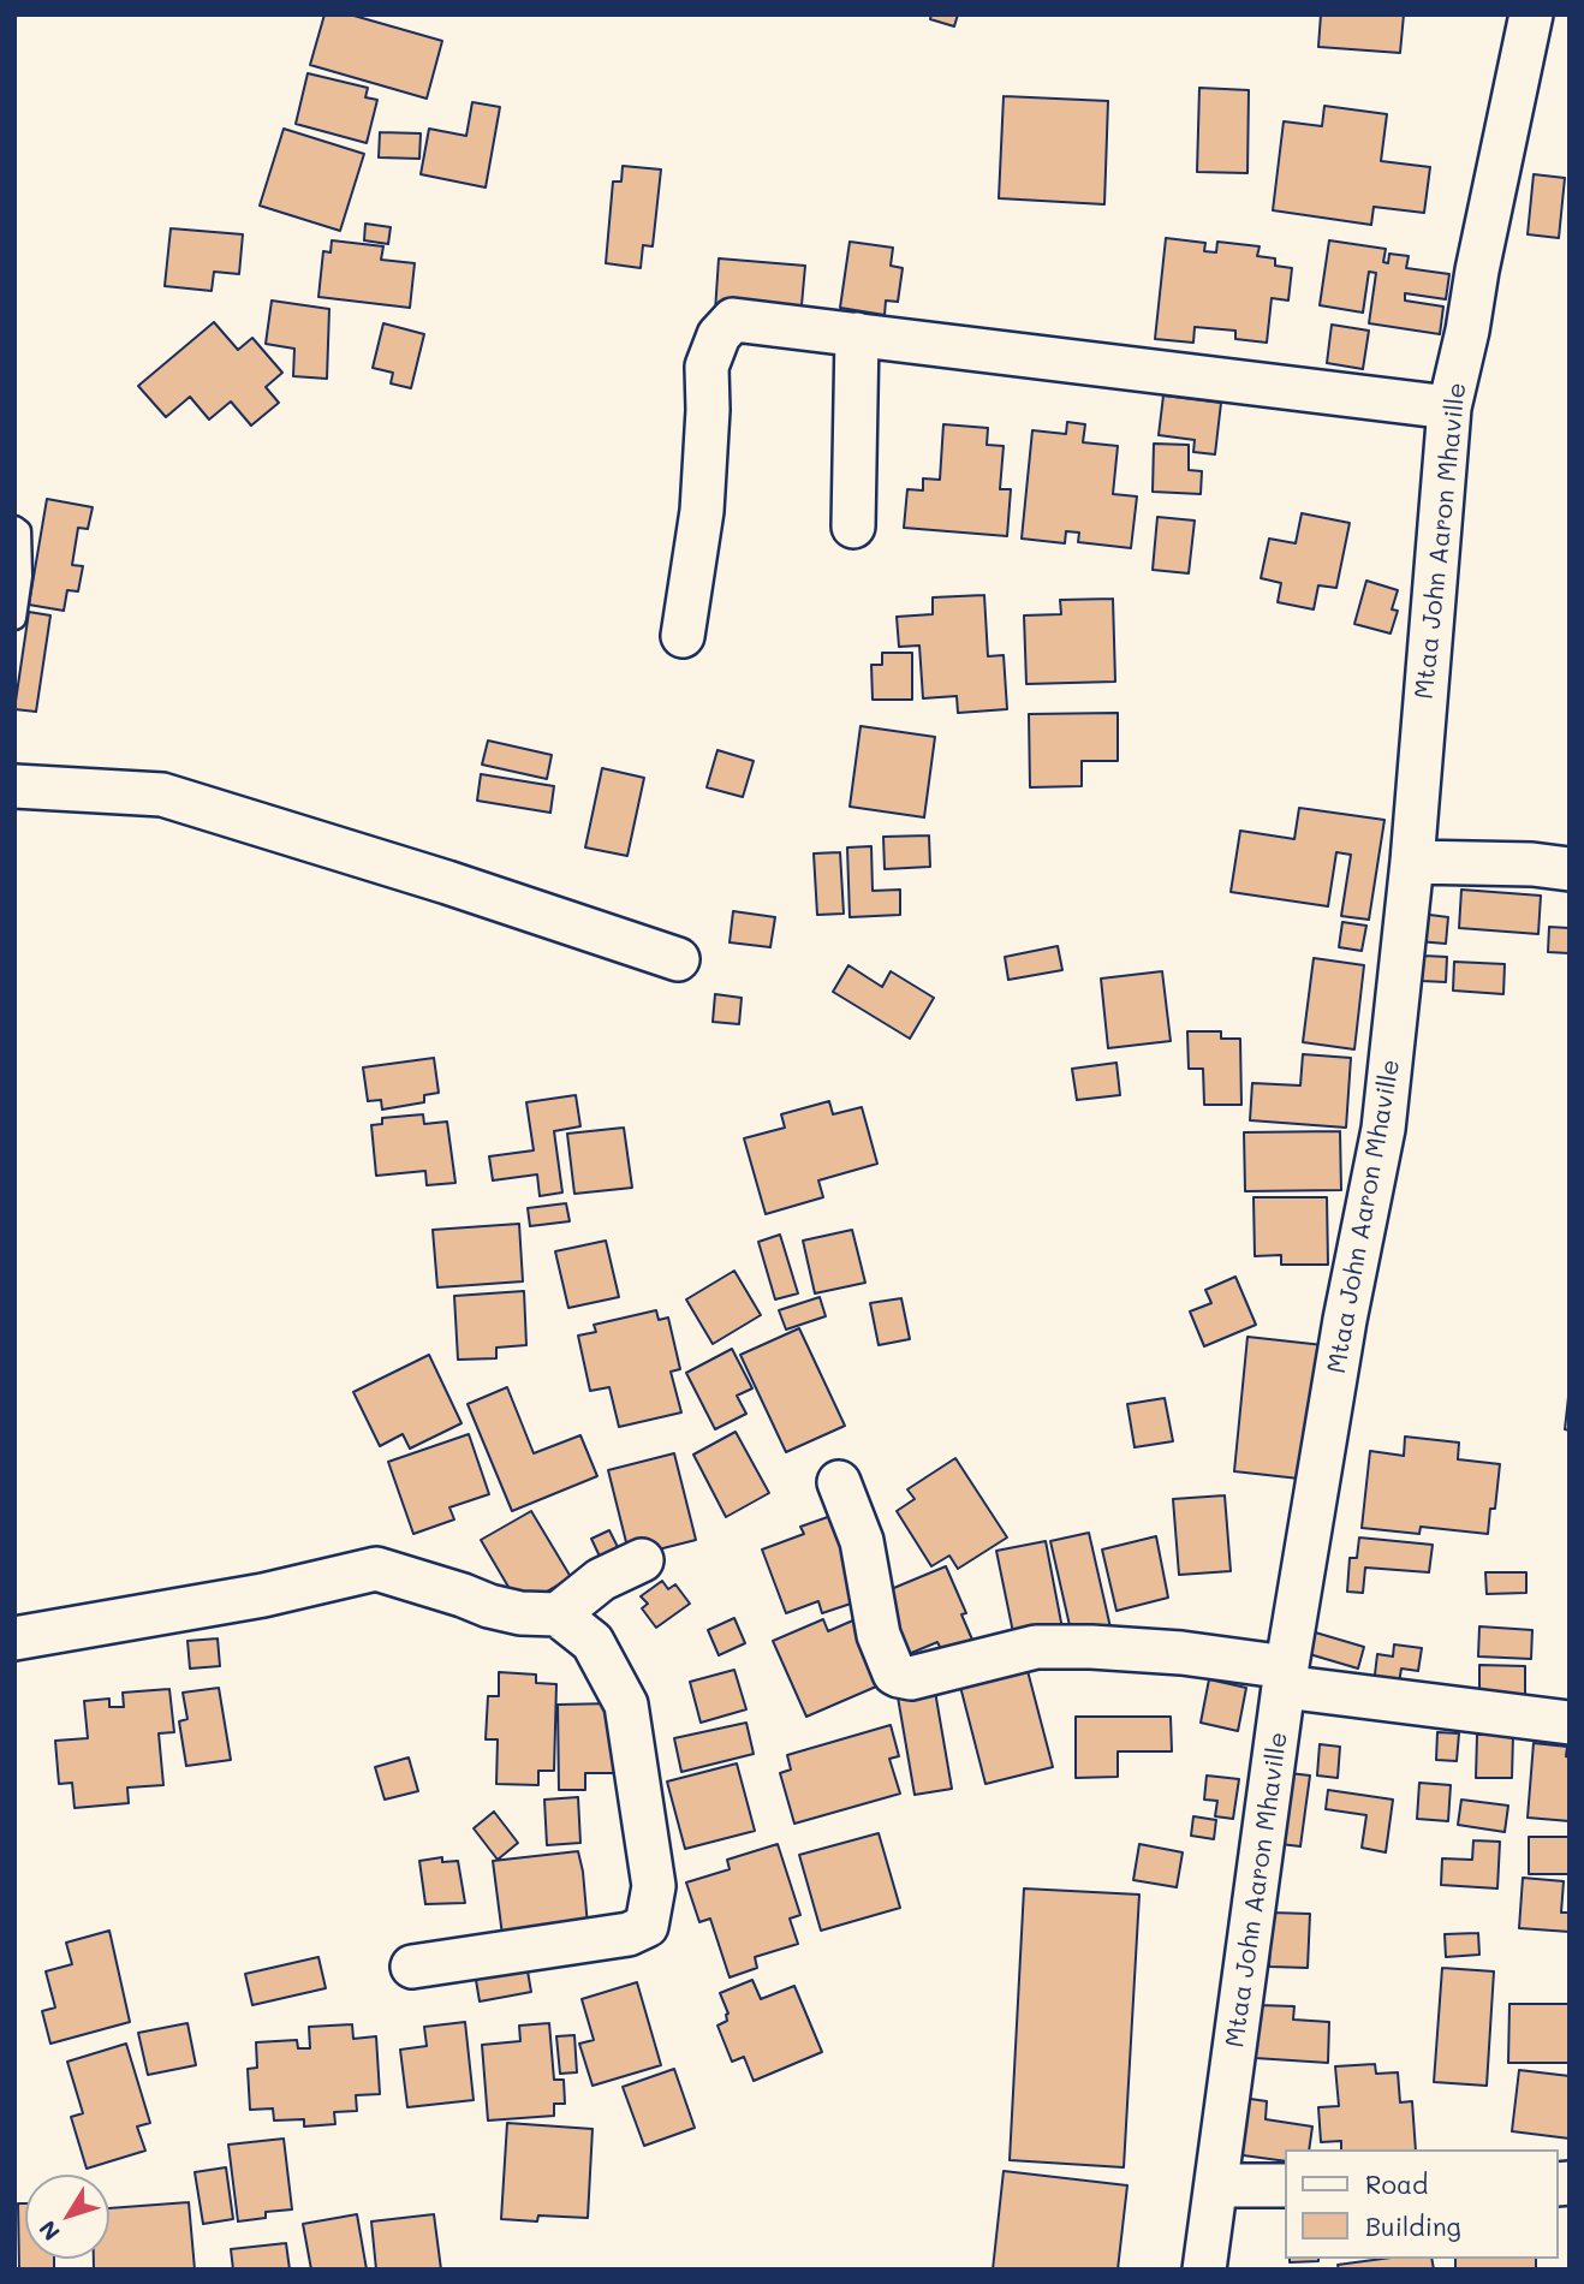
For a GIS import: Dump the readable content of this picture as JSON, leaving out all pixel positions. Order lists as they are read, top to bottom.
{
  "streets": {
    "street": ["Mtaa John Aaron Mhaville"]
  },
  "legend": ["Road", "Building"],
  "north": "bottom left"
}
